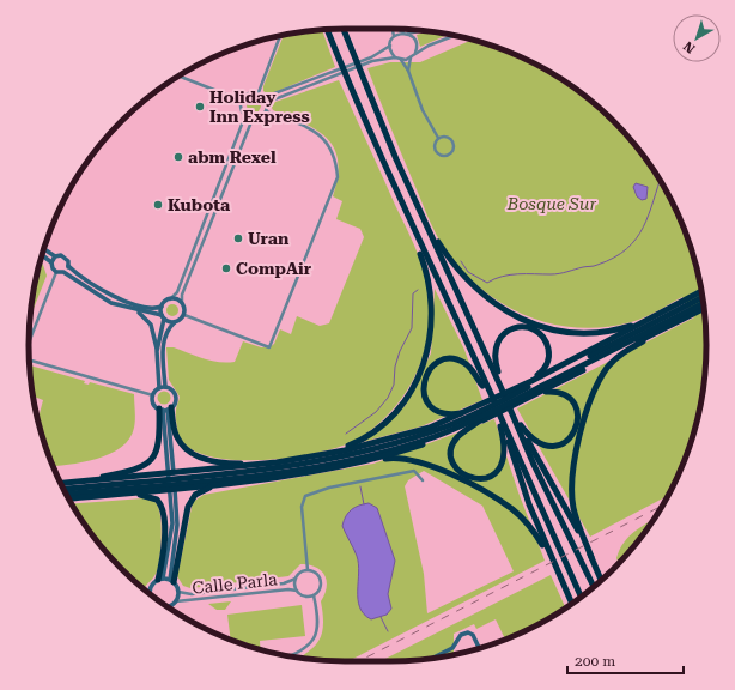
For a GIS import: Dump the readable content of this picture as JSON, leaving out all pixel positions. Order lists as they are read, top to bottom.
{
  "streets": {
    "street": ["Calle Parla"]
  },
  "parks": ["Bosque Sur"],
  "places": [
    "Holiday Inn Express",
    "abm Rexel",
    "Kubota",
    "Uran",
    "CompAir"
  ],
  "scale_bar": "200 m",
  "north": "bottom left"
}
